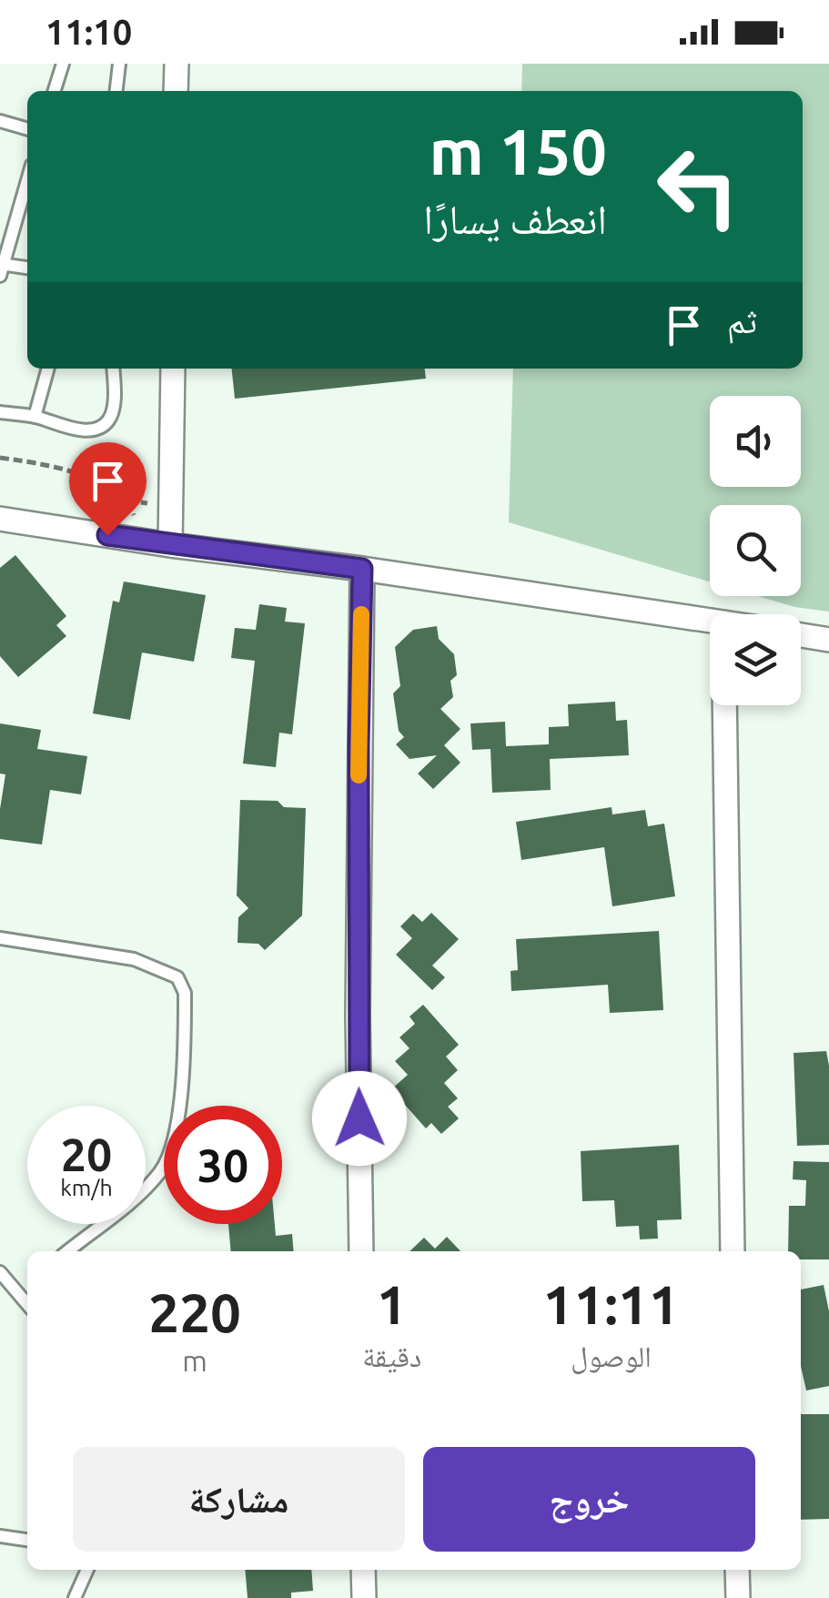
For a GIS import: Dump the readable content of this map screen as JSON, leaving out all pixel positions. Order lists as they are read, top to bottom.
{
  "page": {
    "status": "11:10",
    "turn": ["150 m", "انعطف يسارًا"],
    "then": "ثم",
    "speed": "20 km/h",
    "limit": "30",
    "eta": [
      "11:11",
      "الوصول",
      "1",
      "دقيقة",
      "220",
      "m"
    ],
    "buttons": ["خروج", "مشاركة"]
  }
}
